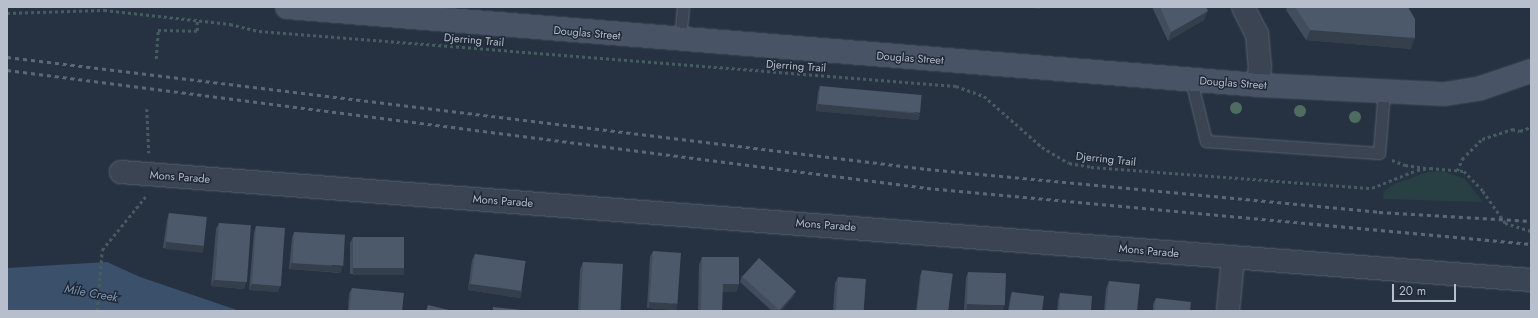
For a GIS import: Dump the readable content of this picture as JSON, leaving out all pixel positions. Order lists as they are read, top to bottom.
{
  "streets": {
    "main road": ["Douglas Street"],
    "street": ["Mons Parade"],
    "path": ["Djerring Trail"]
  },
  "water": ["Mile Creek"],
  "scale_bar": "20 m"
}
